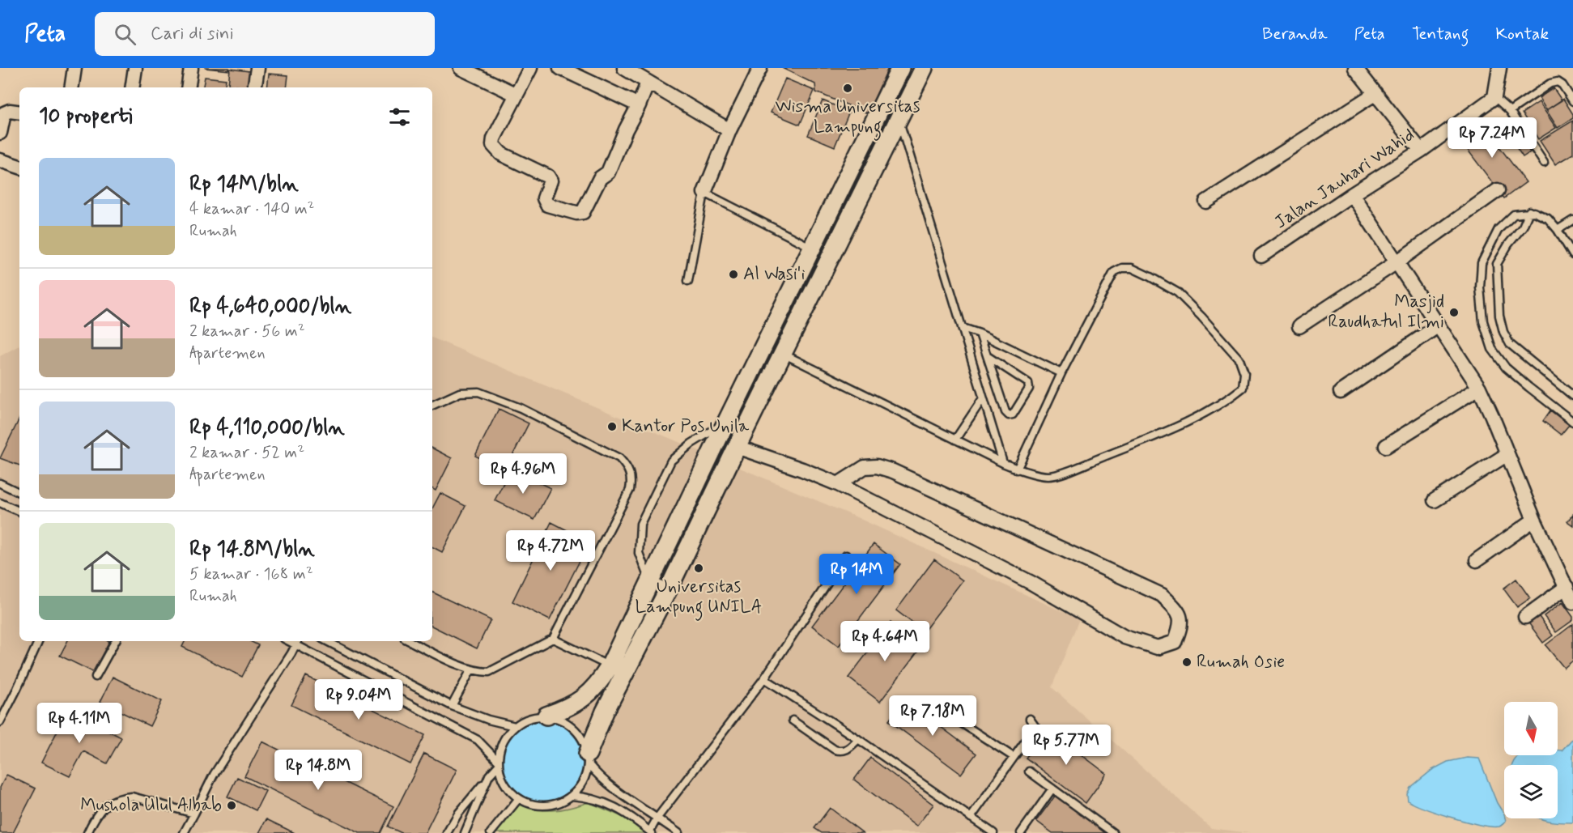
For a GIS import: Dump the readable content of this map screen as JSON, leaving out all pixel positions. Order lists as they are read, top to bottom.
{
  "streets": {
    "street": ["Jalan Jauhari Wahid"]
  },
  "places": [
    "Wisma Universitas Lampung",
    "Al Wasi'i",
    "Masjid Raudhatul Ilmi",
    "Kantor Pos Unila",
    "Universitas Lampung UNILA",
    "Rumah Osie",
    "Mushola Ulul Albab"
  ],
  "north": "bottom",
  "page": {
    "header": "Peta",
    "search": "Cari di sini",
    "nav": [
      "Beranda",
      "Peta",
      "Tentang",
      "Kontak"
    ],
    "heading": "10 properti",
    "price": [
      "Rp 7.24M",
      "Rp 4.96M",
      "Rp 4.72M",
      "Rp 14M",
      "Rp 4.64M",
      "Rp 9.04M",
      "Rp 7.18M",
      "Rp 4.11M",
      "Rp 5.77M",
      "Rp 14.8M"
    ],
    "list": [
      {
        "name": "Rp 14M/bln",
        "note": "4 kamar · 140 m² · Rumah"
      },
      {
        "name": "Rp 4,640,000/bln",
        "note": "2 kamar · 56 m² · Apartemen"
      },
      {
        "name": "Rp 4,110,000/bln",
        "note": "2 kamar · 52 m² · Apartemen"
      },
      {
        "name": "Rp 14.8M/bln",
        "note": "5 kamar · 168 m² · Rumah"
      }
    ]
  }
}
